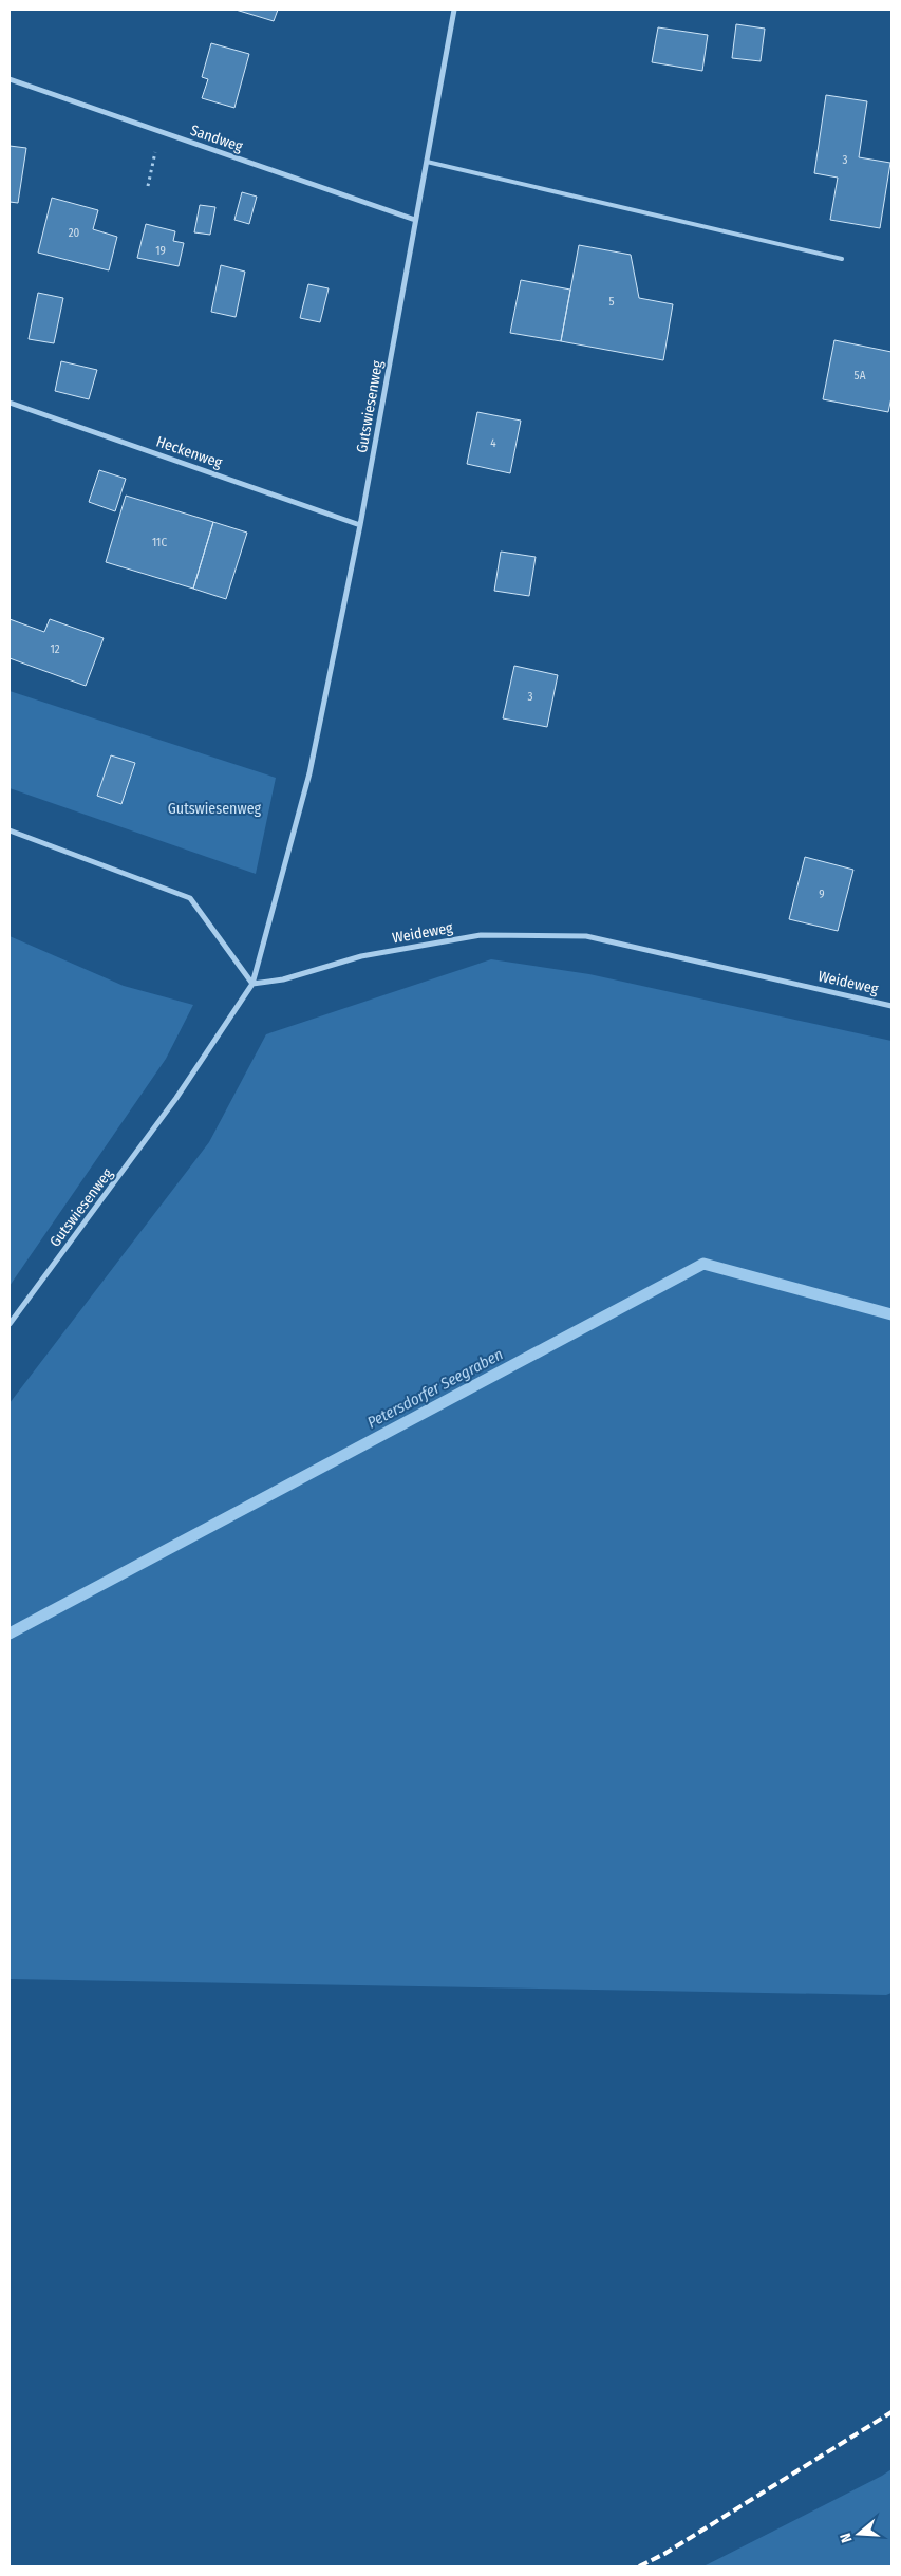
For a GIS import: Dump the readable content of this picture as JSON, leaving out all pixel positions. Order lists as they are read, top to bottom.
{
  "streets": {
    "street": [
      "Sandweg",
      "Gutswiesenweg",
      "Heckenweg",
      "Weideweg"
    ]
  },
  "crossings": [
    ["Sandweg", "Gutswiesenweg"],
    ["Gutswiesenweg", "Heckenweg"],
    ["Gutswiesenweg", "Weideweg"]
  ],
  "water": ["Petersdorfer Seegraben"],
  "parks": ["Gutswiesenweg"],
  "house_numbers": [
    "3",
    "20",
    "19",
    "5",
    "5A",
    "4",
    "11C",
    "12",
    "3",
    "9"
  ],
  "north": "left"
}
